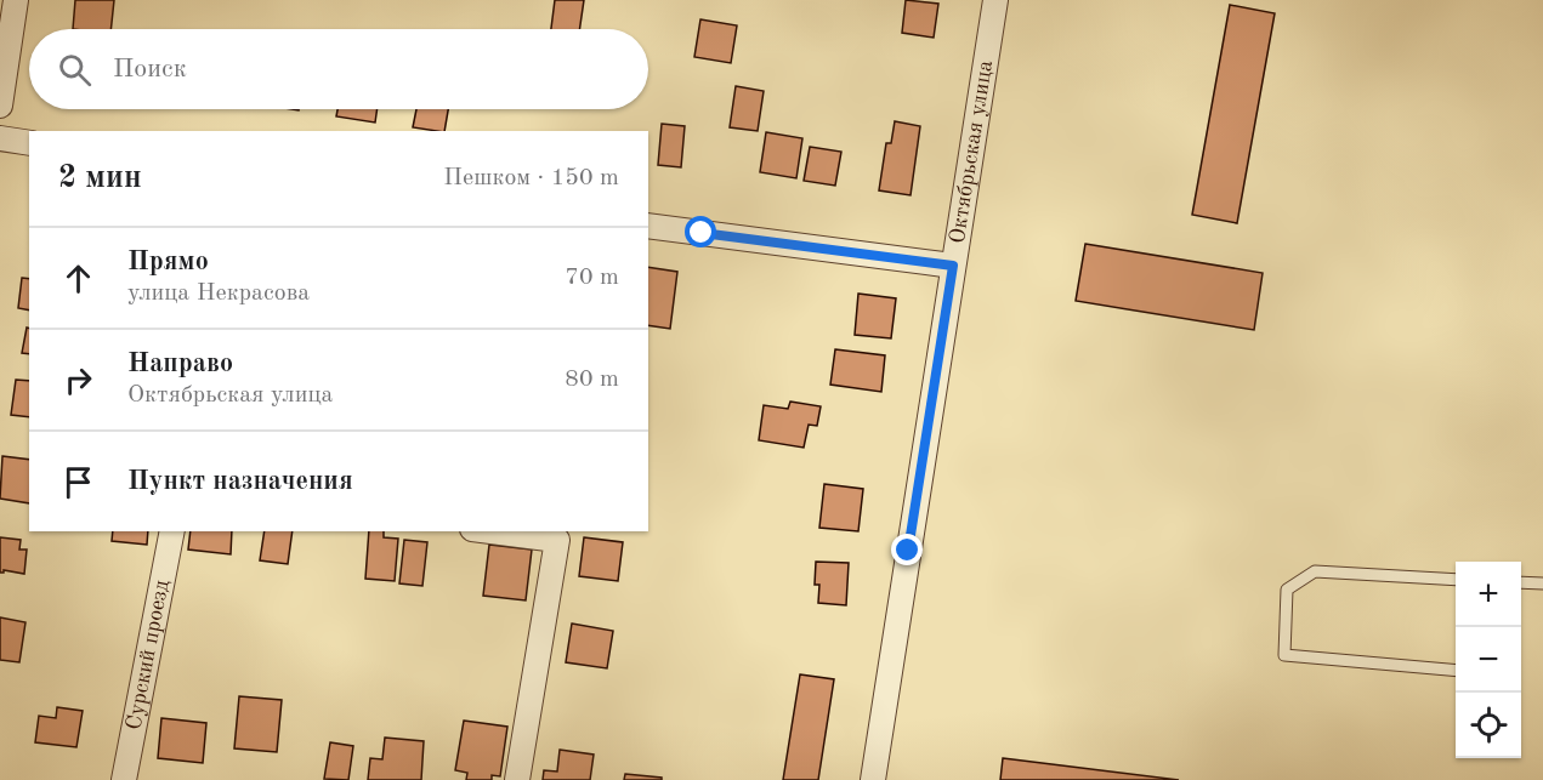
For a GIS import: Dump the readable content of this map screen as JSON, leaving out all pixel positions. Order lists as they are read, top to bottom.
{
  "streets": {
    "street": ["Октябрьская улица", "Сурский проезд"]
  },
  "page": {
    "search": "Поиск",
    "heading": ["2 мин", "Пешком · 150 m"],
    "list": [
      ["Прямо", "улица Некрасова", "70 m"],
      ["Направо", "Октябрьская улица", "80 m"],
      "Пункт назначения"
    ],
    "map_buttons": ["+", "−"]
  }
}
